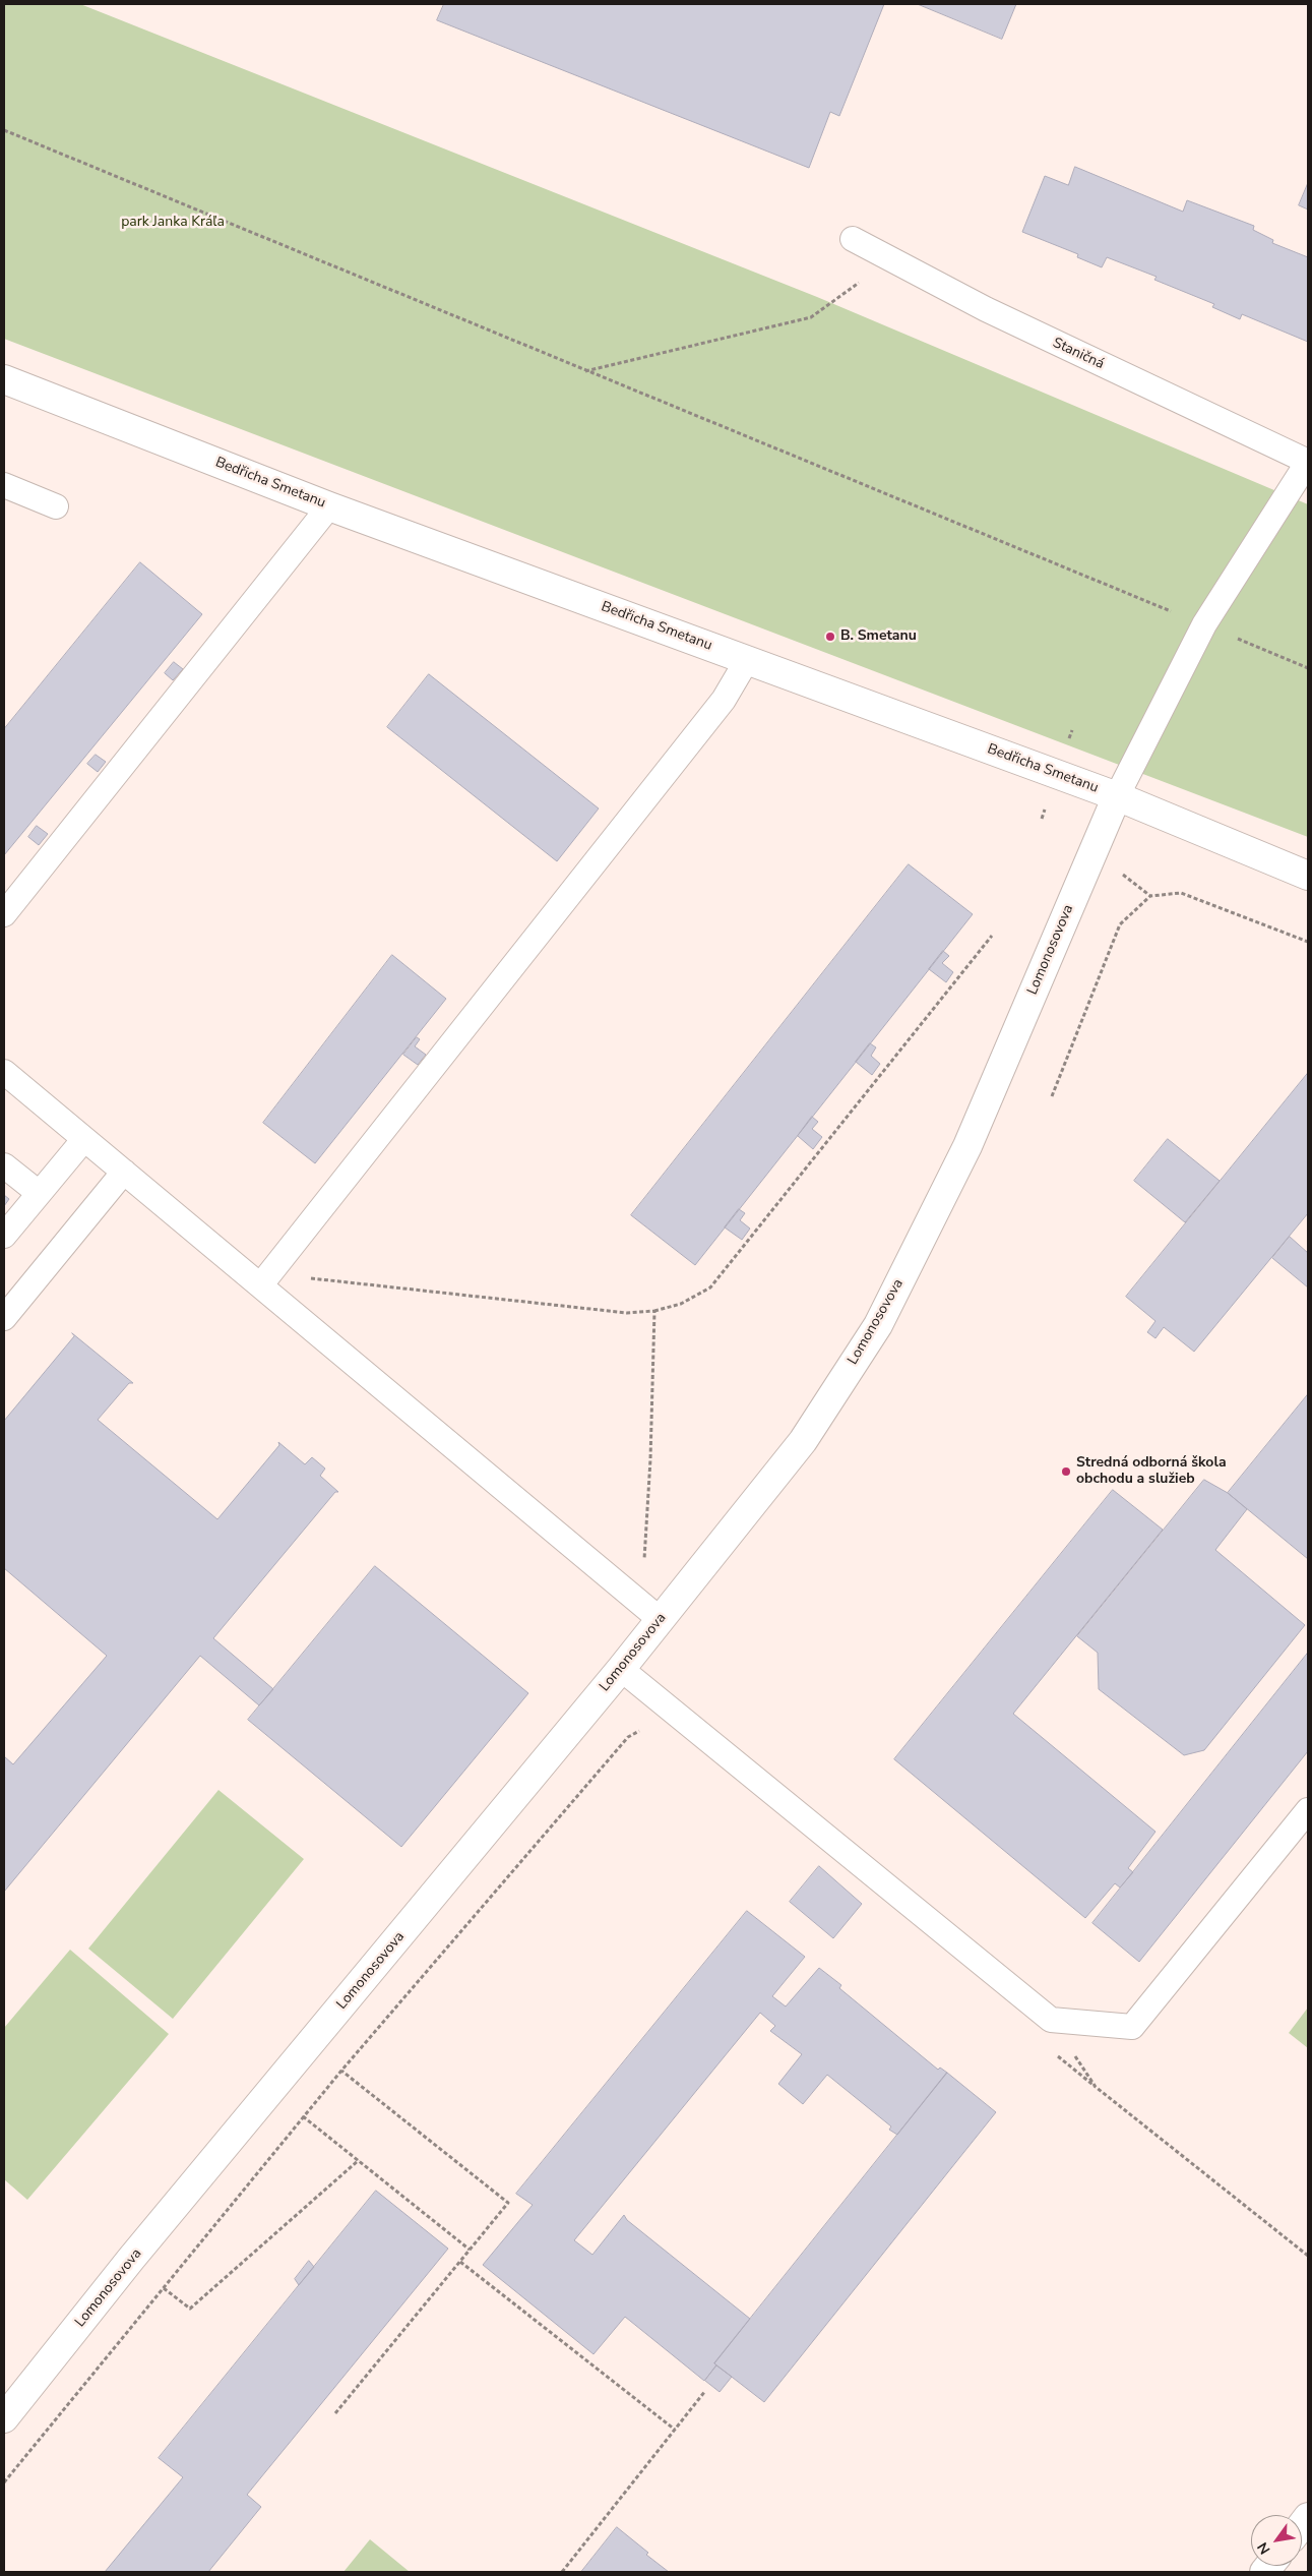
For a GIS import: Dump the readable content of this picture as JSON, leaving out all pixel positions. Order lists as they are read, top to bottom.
{
  "streets": {
    "street": ["Bedřicha Smetanu", "Lomonosovova"],
    "lane": ["Staničná"]
  },
  "crossings": [
    ["Bedřicha Smetanu", "Lomonosovova"]
  ],
  "parks": ["park Janka Kráľa"],
  "places": ["B. Smetanu", "Stredná odborná škola obchodu a služieb"],
  "north": "bottom left"
}
